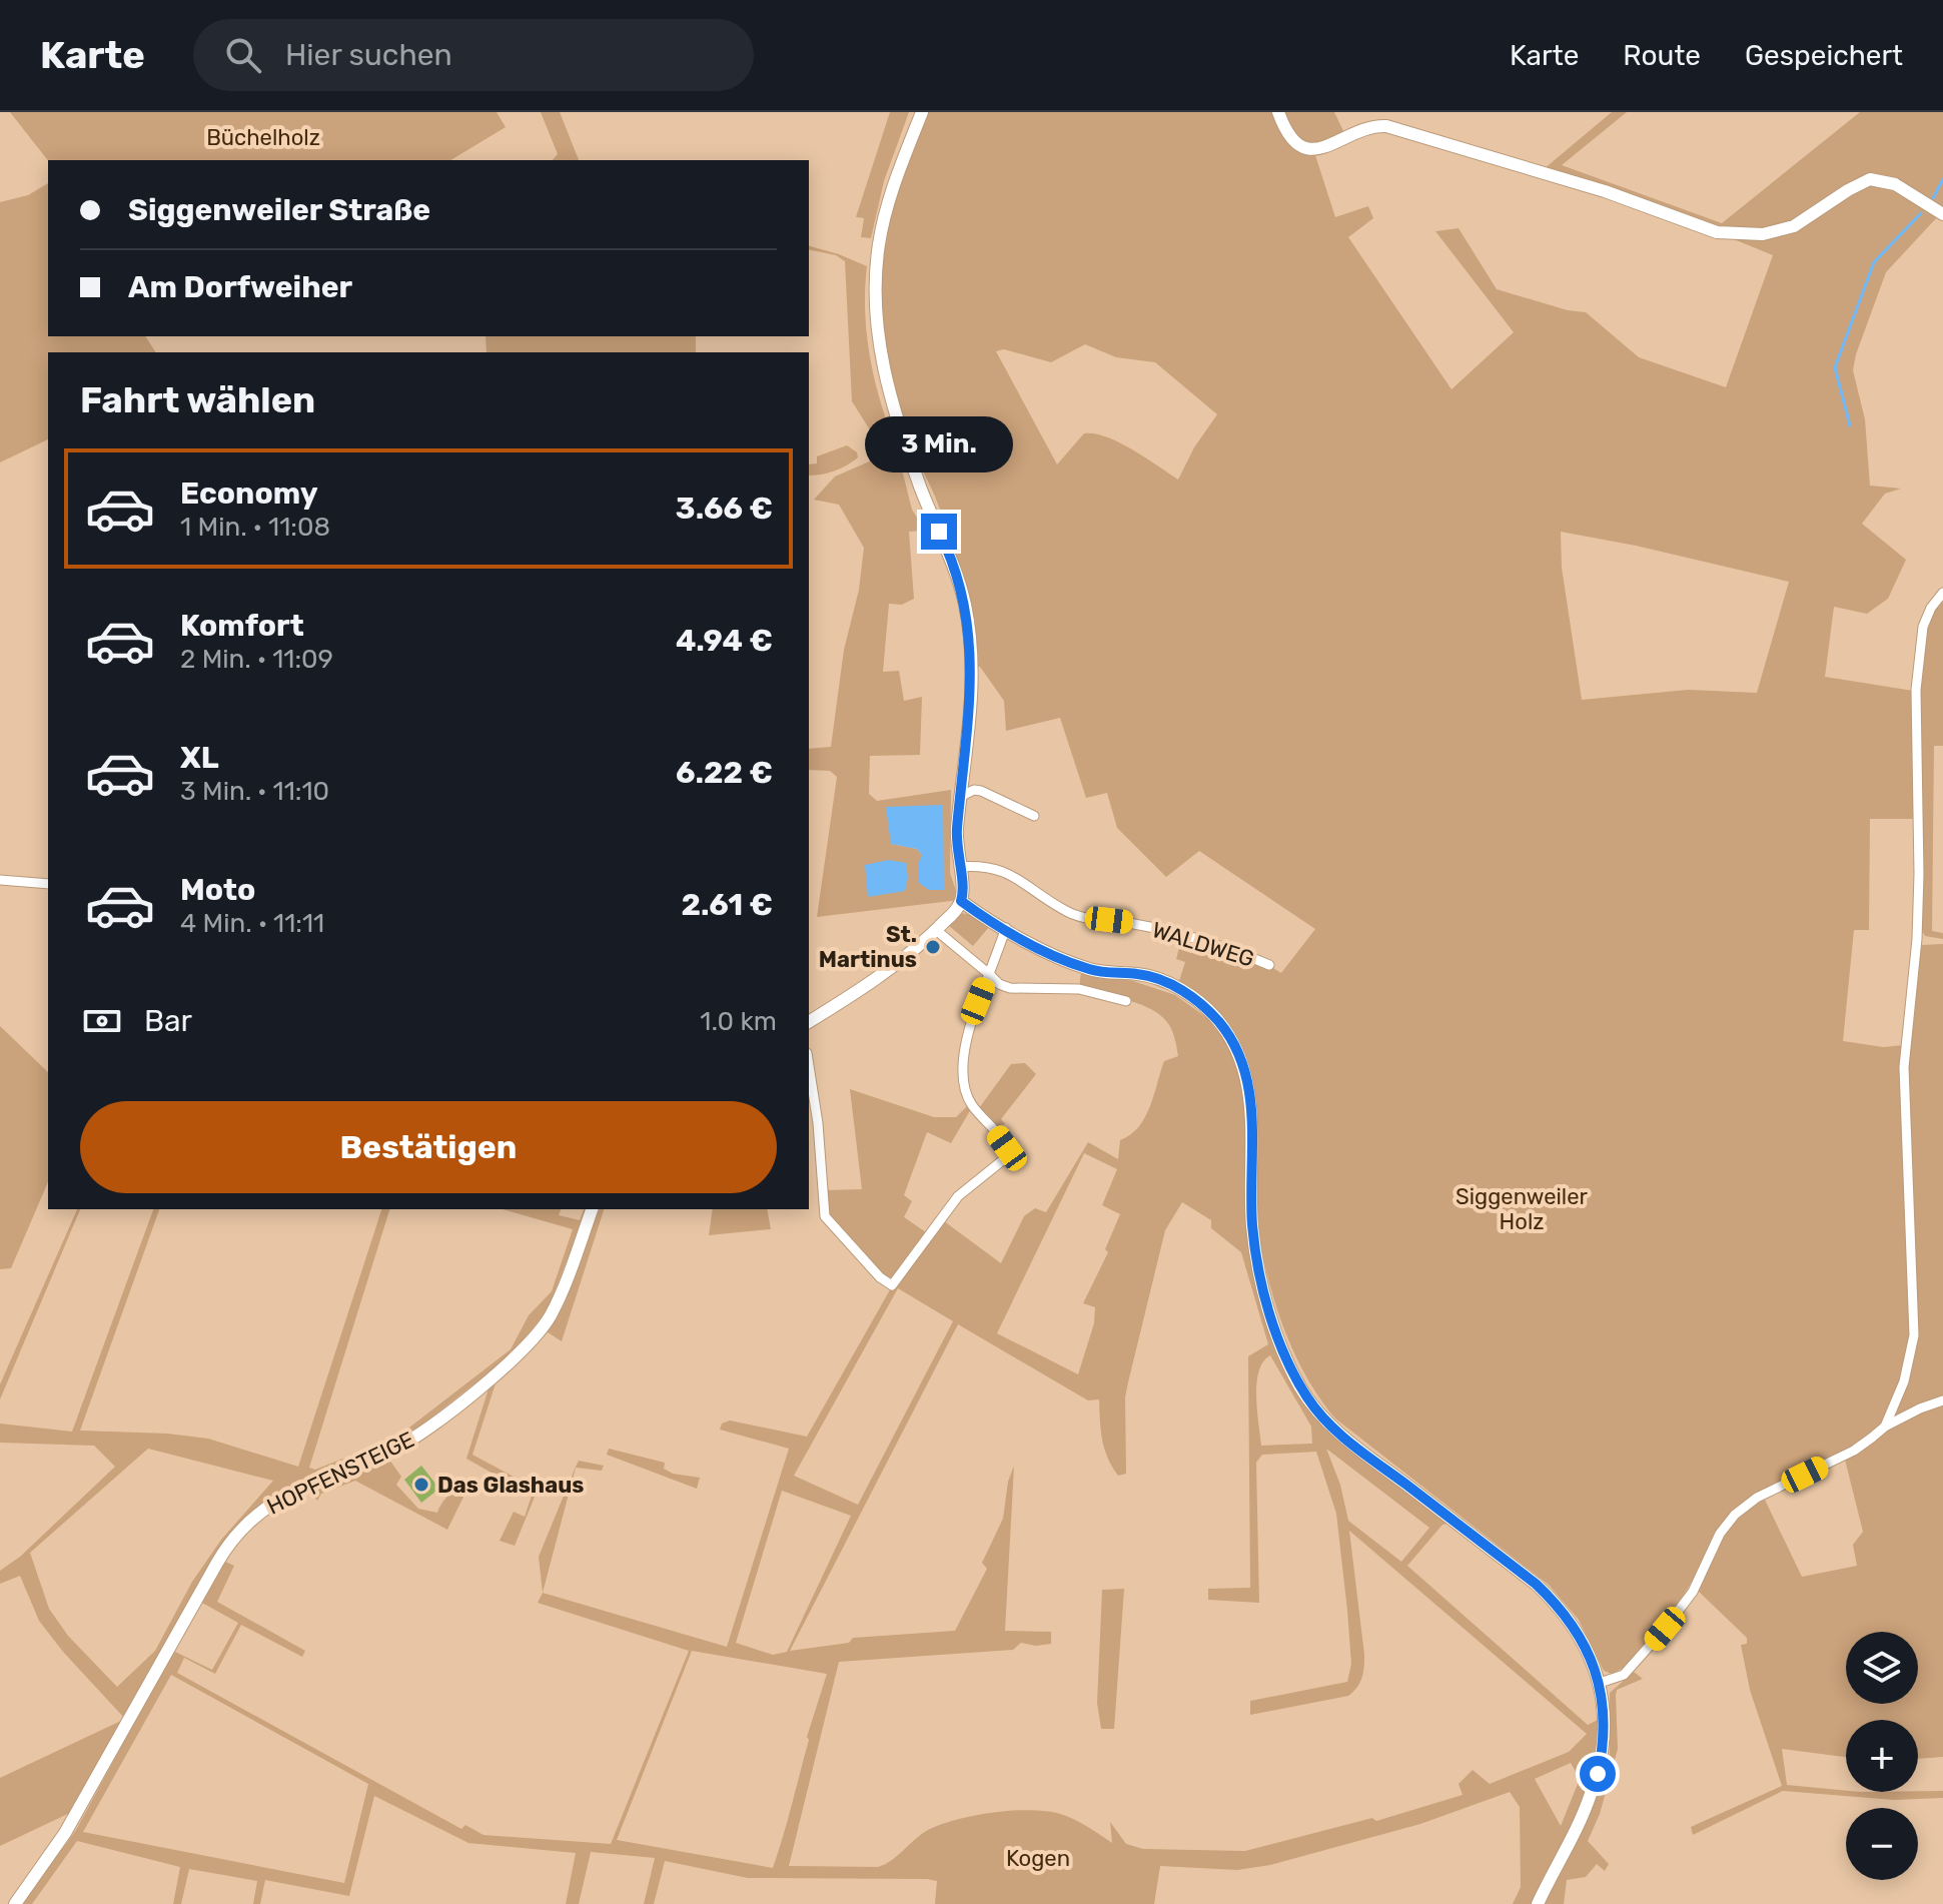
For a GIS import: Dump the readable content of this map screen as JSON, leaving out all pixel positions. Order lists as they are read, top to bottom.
{
  "streets": {
    "street": ["WALDWEG", "HOPFENSTEIGE"]
  },
  "parks": ["Büchelholz", "Siggenweiler Holz", "Kogen"],
  "places": ["St. Martinus", "Das Glashaus"],
  "page": {
    "header": "Karte",
    "search": "Hier suchen",
    "nav": ["Karte", "Route", "Gespeichert"],
    "banner": ["Siggenweiler Straße", "Am Dorfweiher"],
    "heading": "Fahrt wählen",
    "bubble": "3 Min.",
    "list": [
      {
        "name": "Economy",
        "note": "1 Min. · 11:08",
        "value": "3.66 €"
      },
      {
        "name": "Komfort",
        "note": "2 Min. · 11:09",
        "value": "4.94 €"
      },
      {
        "name": "XL",
        "note": "3 Min. · 11:10",
        "value": "6.22 €"
      },
      {
        "name": "Moto",
        "note": "4 Min. · 11:11",
        "value": "2.61 €"
      }
    ],
    "pay": ["Bar", "1.0 km"],
    "buttons": "Bestätigen",
    "map_buttons": ["+", "−"]
  }
}
